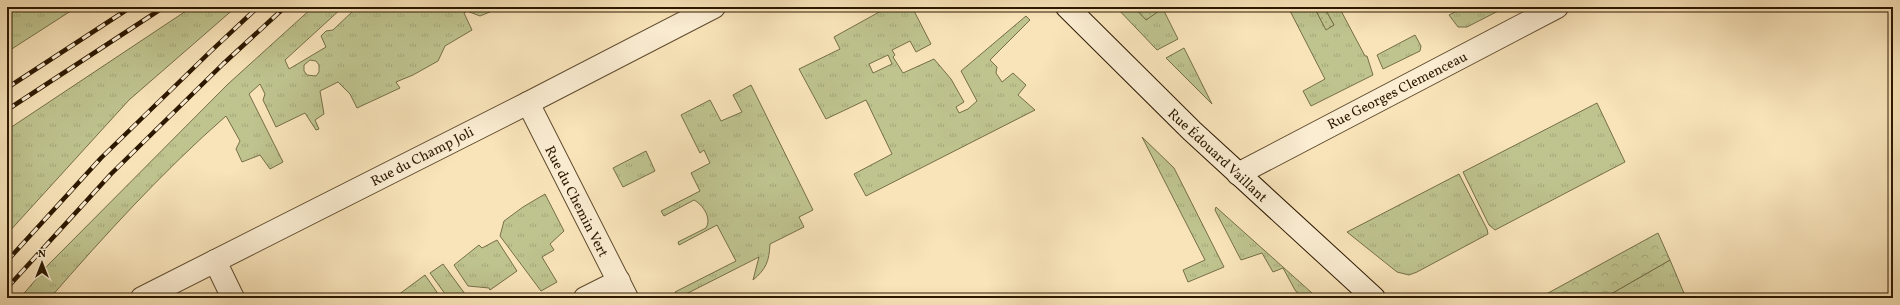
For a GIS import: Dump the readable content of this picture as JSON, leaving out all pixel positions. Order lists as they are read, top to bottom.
{
  "streets": {
    "street": [
      "Rue Georges Clemenceau",
      "Rue Édouard Vaillant",
      "Rue du Champ Joli",
      "Rue du Chemin Vert"
    ]
  },
  "crossings": [
    ["Rue Georges Clemenceau", "Rue Édouard Vaillant"],
    ["Rue du Champ Joli", "Rue du Chemin Vert"]
  ],
  "north": "top"
}
